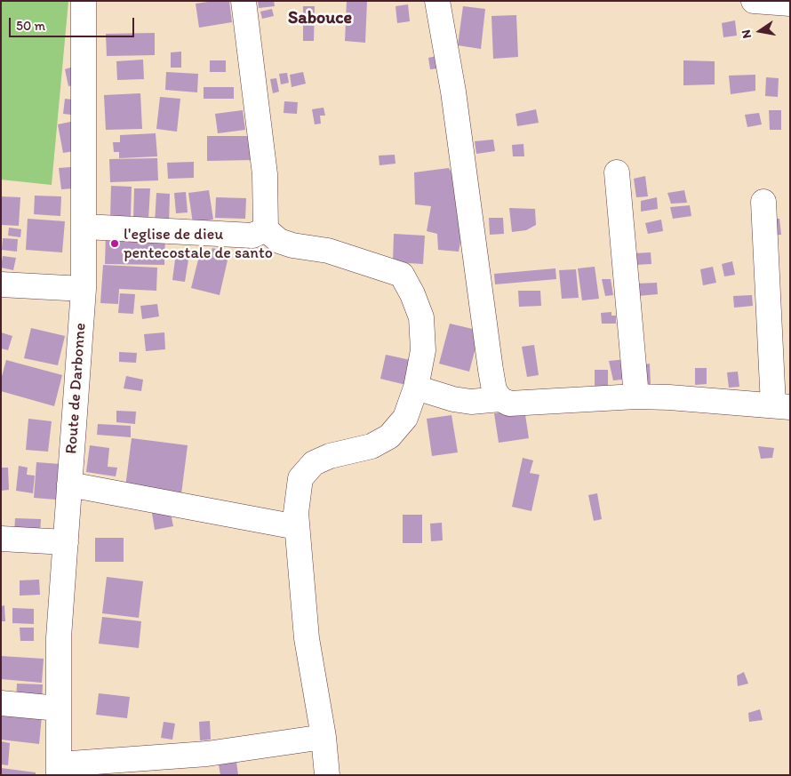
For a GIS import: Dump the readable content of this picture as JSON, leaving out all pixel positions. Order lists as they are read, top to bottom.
{
  "streets": {
    "street": ["Route de Darbonne"]
  },
  "districts": ["Sabouce"],
  "places": ["l'eglise de dieu pentecostale de santo"],
  "scale_bar": "50 m",
  "north": "left"
}
